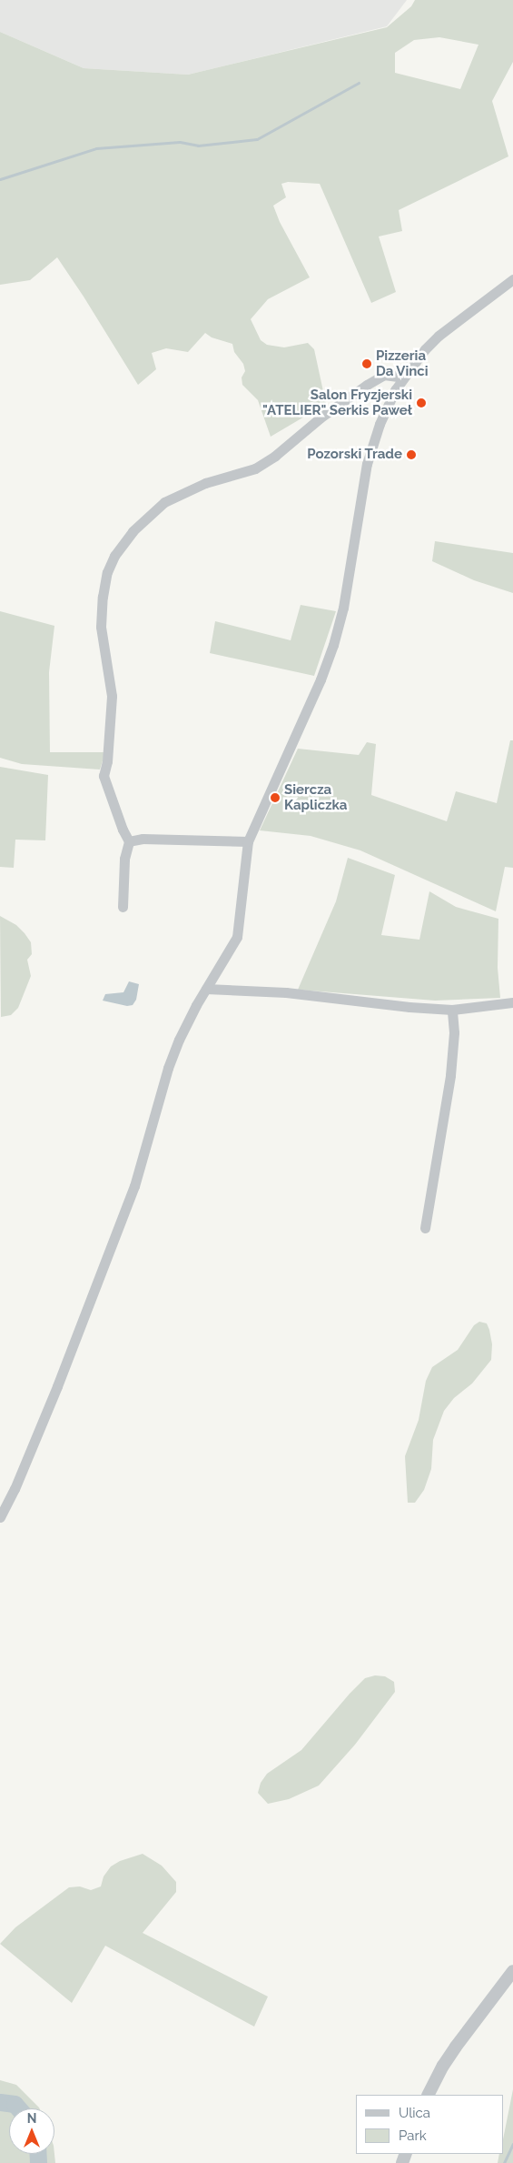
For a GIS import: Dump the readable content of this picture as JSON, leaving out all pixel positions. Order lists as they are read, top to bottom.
{
  "places": [
    "Pizzeria Da Vinci",
    "Salon Fryzjerski \"ATELIER\" Serkis Paweł",
    "Pozorski Trade",
    "Siercza Kapliczka"
  ],
  "legend": ["Ulica", "Park"],
  "north": "top"
}
